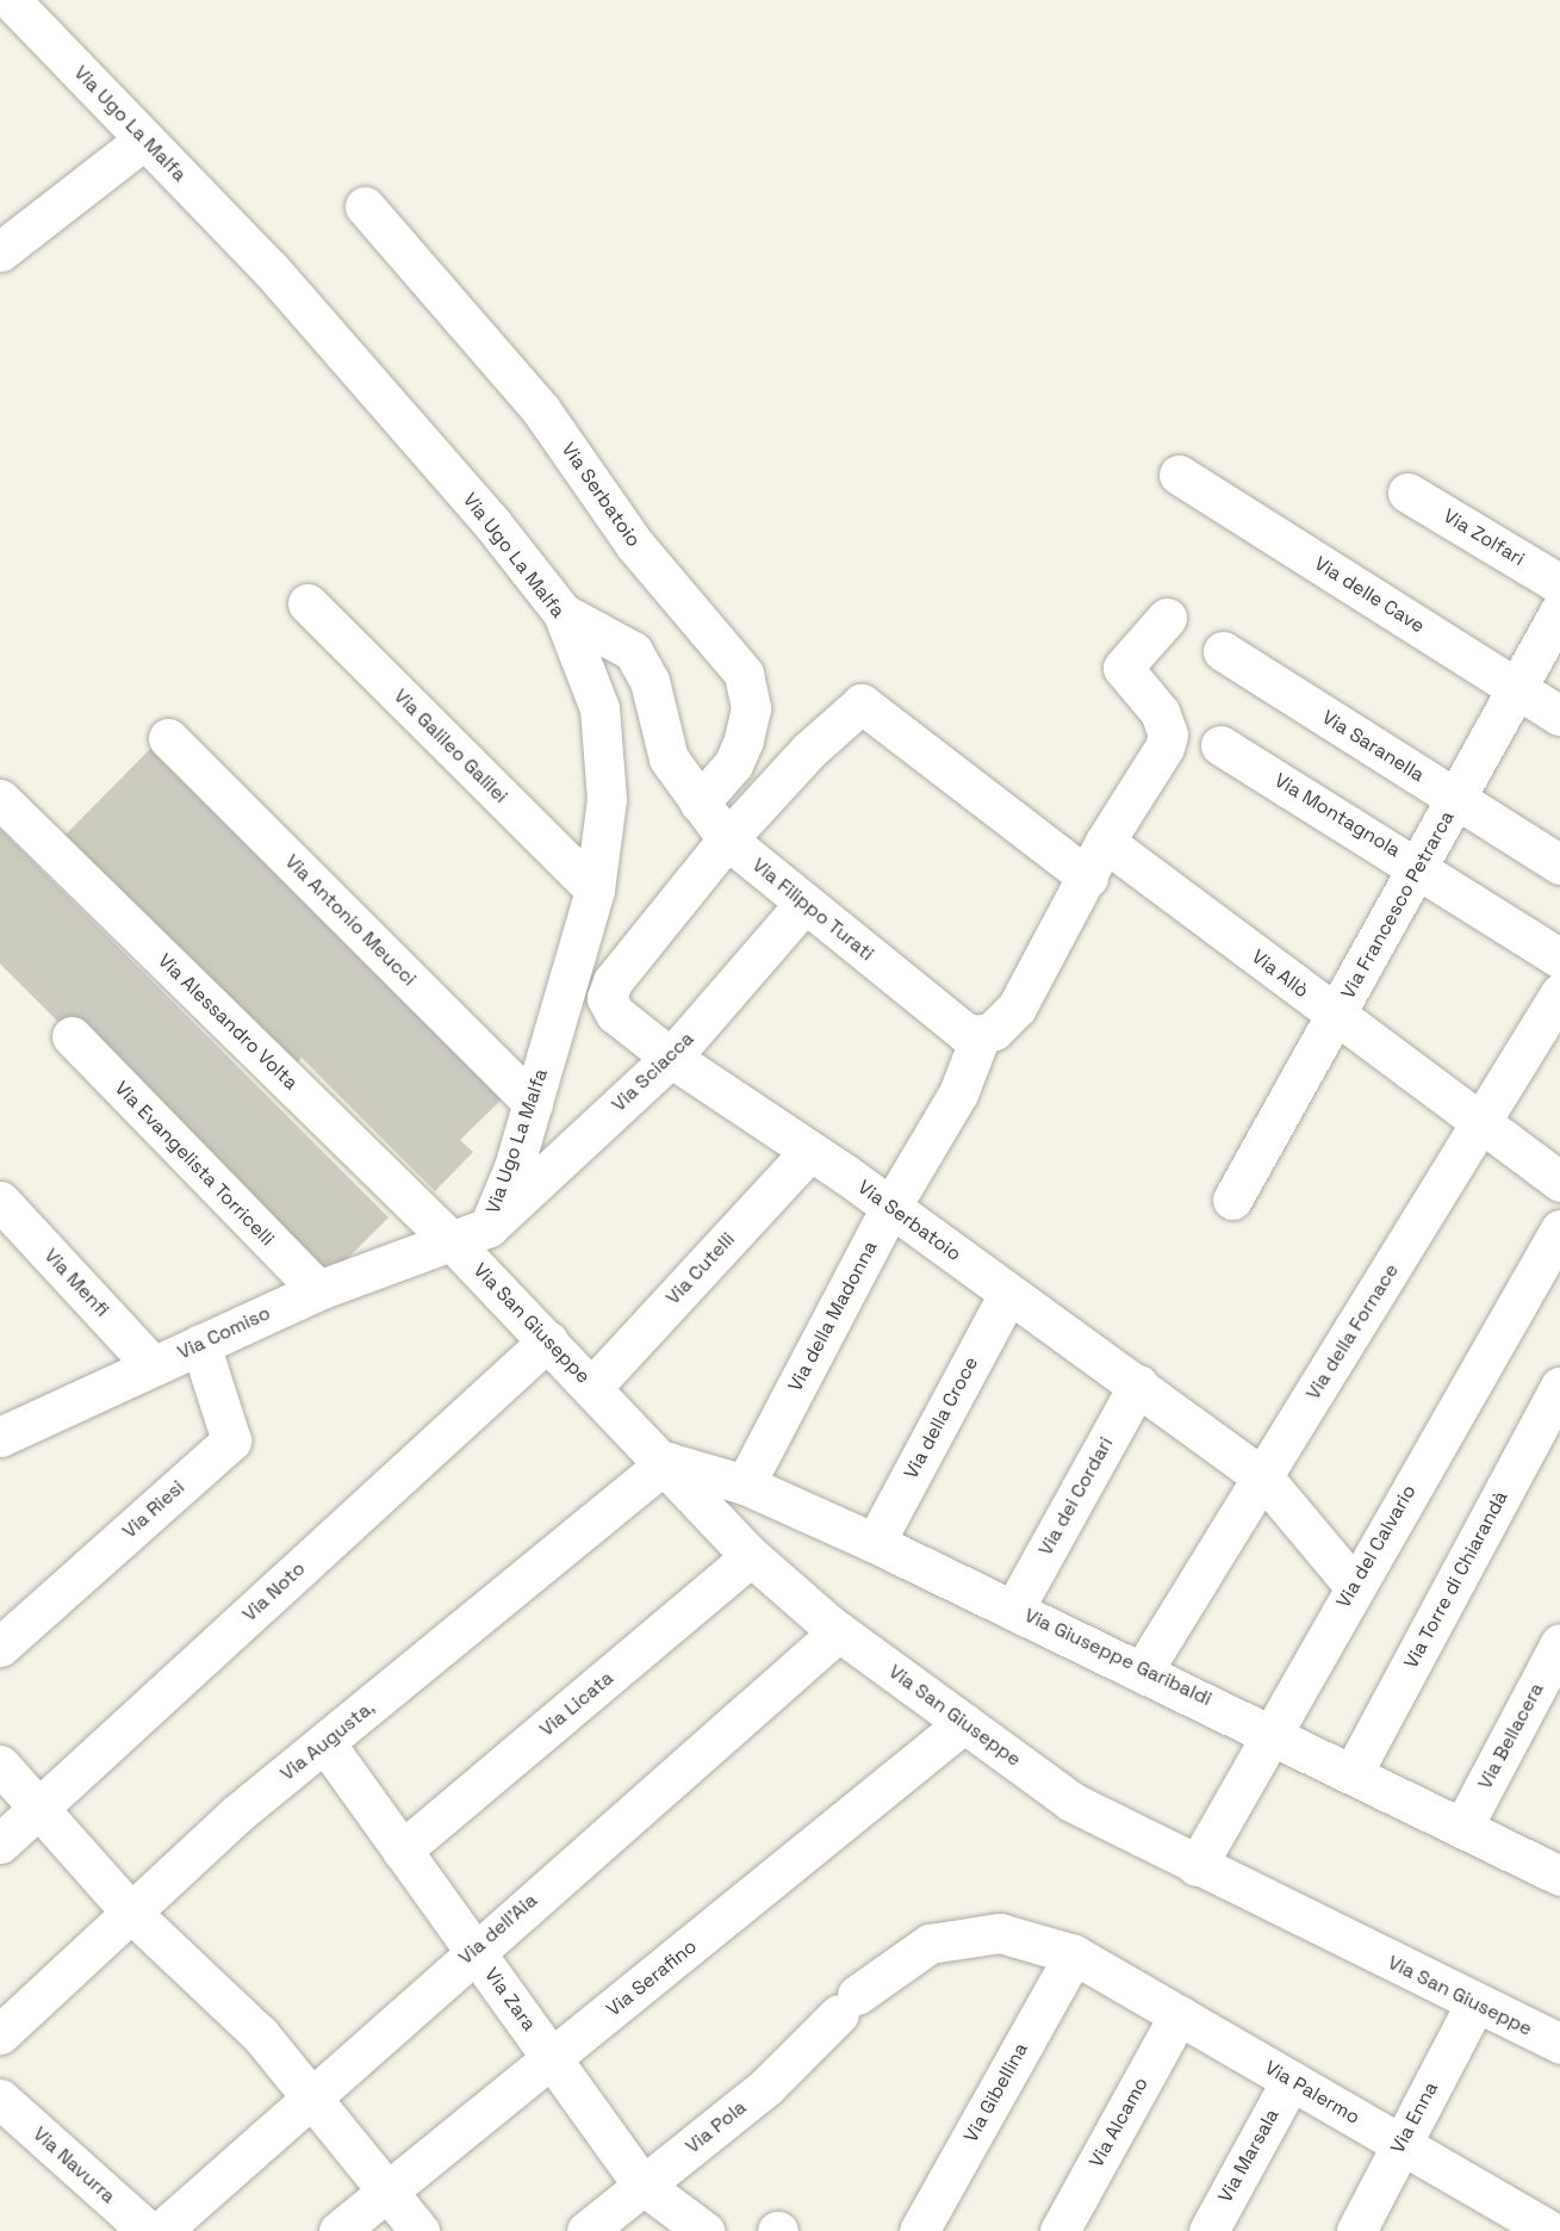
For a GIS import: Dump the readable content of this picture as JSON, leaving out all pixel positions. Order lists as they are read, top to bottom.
{
  "streets": {
    "street": [
      "Via Ugo La Malfa",
      "Via Serbatoio",
      "Via Zolfari",
      "Via delle Cave",
      "Via Galileo Galilei",
      "Via Saranella",
      "Via Montagnola",
      "Via Francesco Petrarca",
      "Via Filippo Turati",
      "Via Antonio Meucci",
      "Via Allò",
      "Via Alessandro Volta",
      "Via Sciacca",
      "Via Evangelista Torricelli",
      "Via Cutelli",
      "Via Menfi",
      "Via della Madonna",
      "Via San Giuseppe",
      "Via della Fornace",
      "Via Comiso",
      "Via della Croce",
      "Via dei Cordari",
      "Via Riesi",
      "Via del Calvario",
      "Via Torre di Chiarandà",
      "Via Noto",
      "Via Giuseppe Garibaldi",
      "Via Licata",
      "Via Bellacera",
      "Via Augusta,",
      "Via dell'Aia",
      "Via Serafino",
      "Via Zara",
      "Via Gibellina",
      "Via Palermo",
      "Via Enna",
      "Via Alcamo",
      "Via Pola",
      "Via Marsala",
      "Via Navurra"
    ]
  },
  "crossings": [
    ["Via Ugo La Malfa", "Via Galileo Galilei"],
    ["Via Ugo La Malfa", "Via Filippo Turati"],
    ["Via Ugo La Malfa", "Via Antonio Meucci"],
    ["Via Ugo La Malfa", "Via Alessandro Volta"],
    ["Via Ugo La Malfa", "Via Sciacca"],
    ["Via Ugo La Malfa", "Via San Giuseppe"],
    ["Via Ugo La Malfa", "Via Comiso"],
    ["Via Serbatoio", "Via Filippo Turati"],
    ["Via Serbatoio", "Via Sciacca"],
    ["Via Serbatoio", "Via Cutelli"],
    ["Via Serbatoio", "Via della Madonna"],
    ["Via Serbatoio", "Via della Fornace"],
    ["Via Serbatoio", "Via della Croce"],
    ["Via Serbatoio", "Via dei Cordari"],
    ["Via Serbatoio", "Via del Calvario"],
    ["Via delle Cave", "Via Francesco Petrarca"],
    ["Via Saranella", "Via Francesco Petrarca"],
    ["Via Montagnola", "Via Francesco Petrarca"],
    ["Via Francesco Petrarca", "Via Allò"],
    ["Via Filippo Turati", "Via Sciacca"],
    ["Via Filippo Turati", "Via della Madonna"],
    ["Via Allò", "Via della Fornace"],
    ["Via Alessandro Volta", "Via Sciacca"],
    ["Via Alessandro Volta", "Via San Giuseppe"],
    ["Via Alessandro Volta", "Via Comiso"],
    ["Via Sciacca", "Via San Giuseppe"],
    ["Via Sciacca", "Via Comiso"],
    ["Via Evangelista Torricelli", "Via Comiso"],
    ["Via Cutelli", "Via San Giuseppe"],
    ["Via Menfi", "Via Comiso"],
    ["Via della Madonna", "Via Giuseppe Garibaldi"],
    ["Via San Giuseppe", "Via Comiso"],
    ["Via San Giuseppe", "Via del Calvario"],
    ["Via San Giuseppe", "Via Noto"],
    ["Via San Giuseppe", "Via Giuseppe Garibaldi"],
    ["Via San Giuseppe", "Via Licata"],
    ["Via San Giuseppe", "Via Augusta,"],
    ["Via San Giuseppe", "Via dell'Aia"],
    ["Via San Giuseppe", "Via Serafino"],
    ["Via San Giuseppe", "Via Enna"],
    ["Via della Fornace", "Via Giuseppe Garibaldi"],
    ["Via Comiso", "Via Riesi"],
    ["Via della Croce", "Via Giuseppe Garibaldi"],
    ["Via dei Cordari", "Via Giuseppe Garibaldi"],
    ["Via del Calvario", "Via Giuseppe Garibaldi"],
    ["Via Torre di Chiarandà", "Via Giuseppe Garibaldi"],
    ["Via Giuseppe Garibaldi", "Via Bellacera"],
    ["Via Giuseppe Garibaldi", "Via Augusta,"],
    ["Via Licata", "Via Zara"],
    ["Via Augusta,", "Via Zara"],
    ["Via dell'Aia", "Via Zara"],
    ["Via dell'Aia", "Via Navurra"],
    ["Via Serafino", "Via Zara"],
    ["Via Zara", "Via Pola"],
    ["Via Gibellina", "Via Palermo"],
    ["Via Gibellina", "Via Pola"],
    ["Via Palermo", "Via Enna"],
    ["Via Palermo", "Via Alcamo"],
    ["Via Palermo", "Via Pola"],
    ["Via Palermo", "Via Marsala"]
  ]
}
